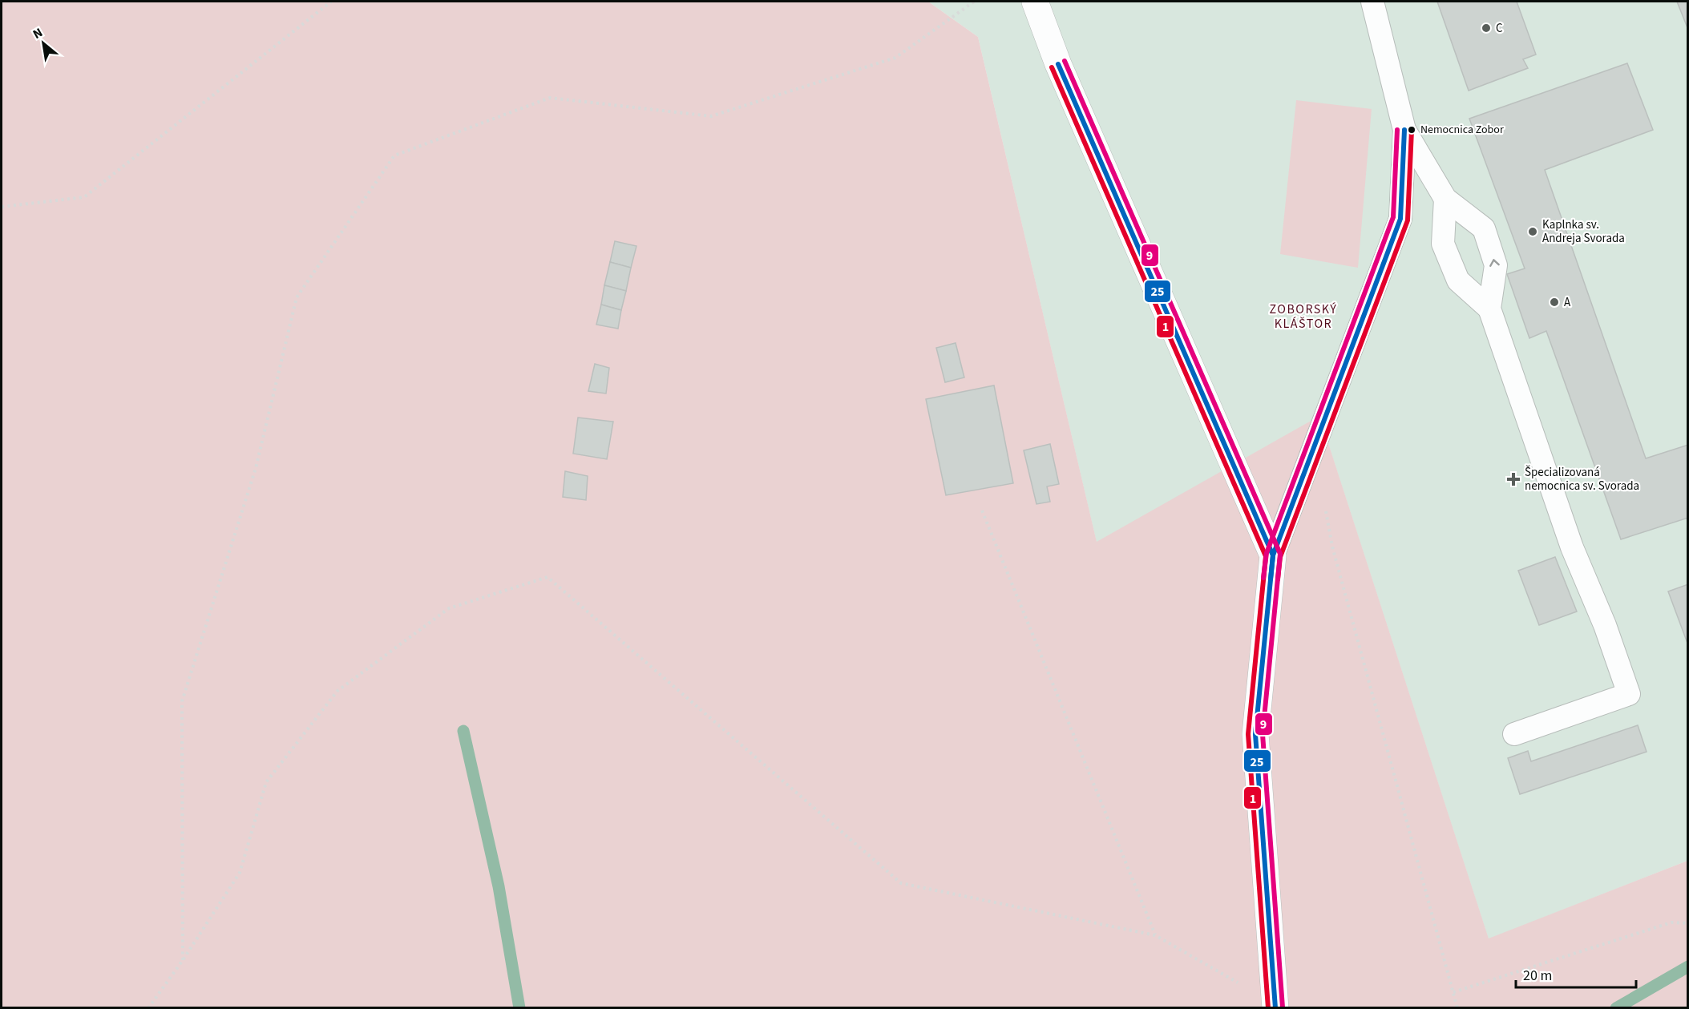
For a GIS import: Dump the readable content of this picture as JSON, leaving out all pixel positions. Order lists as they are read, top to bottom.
{
  "districts": ["ZOBORSKÝ KLÁŠTOR"],
  "places": {
    "other": [
      "C",
      "Nemocnica Zobor",
      "Kaplnka sv. Andreja Svorada",
      "A"
    ],
    "health": ["Špecializovaná nemocnica sv. Svorada"]
  },
  "lines": ["transit line 9", "transit line 25", "transit line 1"],
  "scale_bar": "20 m",
  "north": "top left"
}
